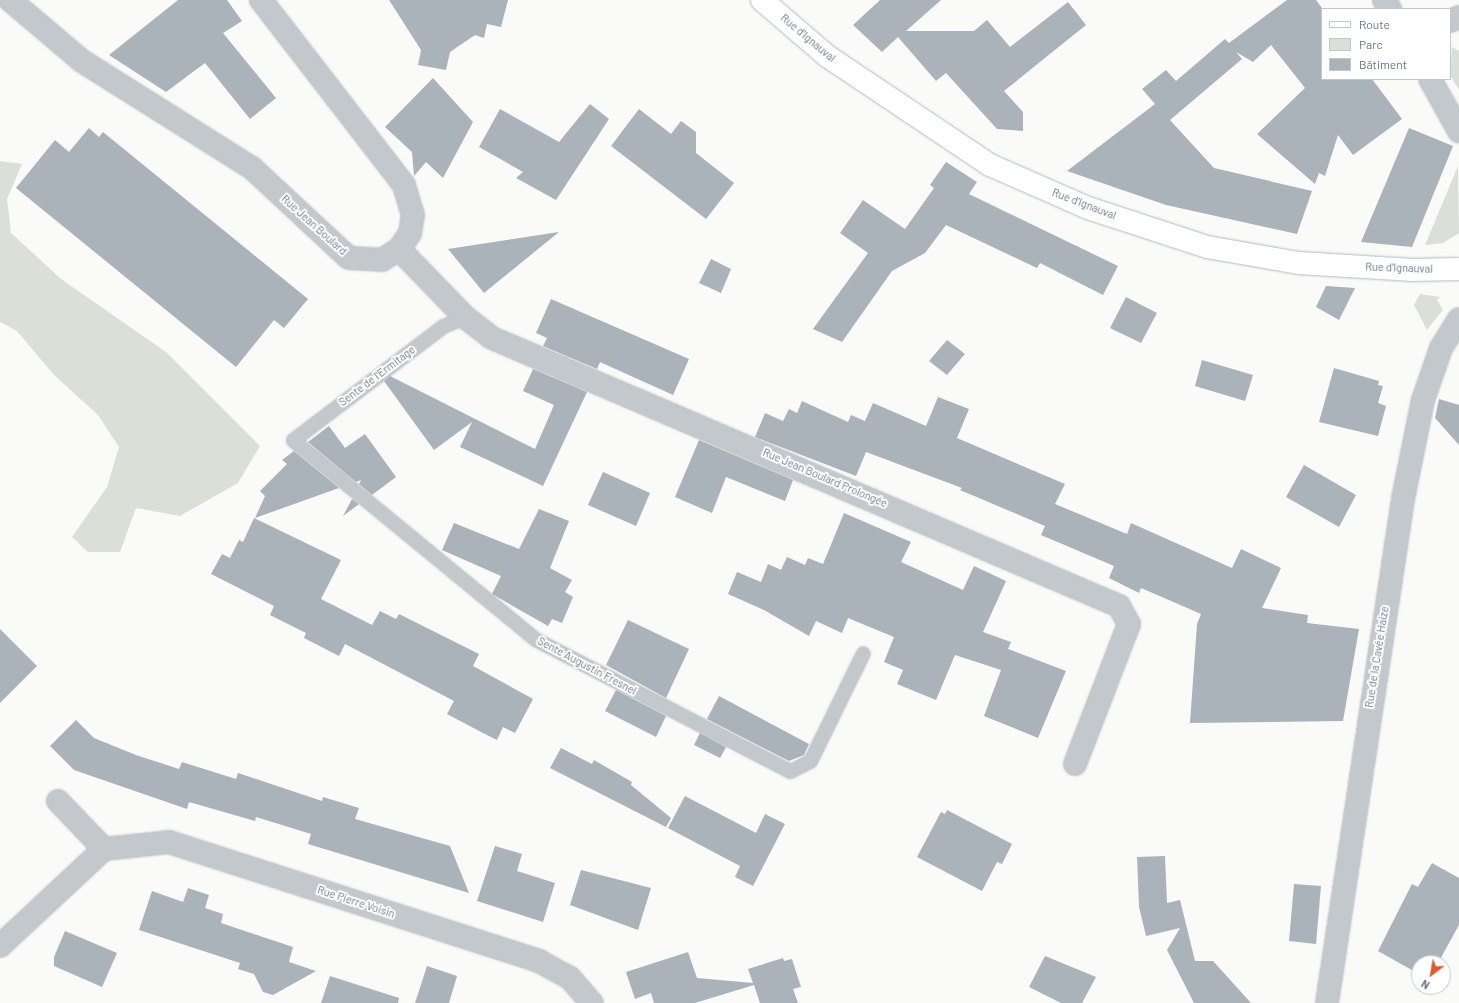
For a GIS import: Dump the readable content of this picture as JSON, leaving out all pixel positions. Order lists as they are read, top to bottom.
{
  "streets": {
    "street": [
      "Rue d'Ignauval",
      "Rue Jean Boulard",
      "Rue Jean Boulard Prolongée",
      "Rue de la Cavée Haize",
      "Rue Pierre Voisin"
    ],
    "lane": ["Sente de l'Ermitage", "Sente Augustin Fresnel"]
  },
  "crossings": [
    ["Rue Jean Boulard", "Rue Jean Boulard Prolongée"],
    ["Sente de l'Ermitage", "Rue Jean Boulard Prolongée"],
    ["Sente de l'Ermitage", "Sente Augustin Fresnel"]
  ],
  "legend": ["Route", "Parc", "Bâtiment"],
  "north": "bottom left"
}
